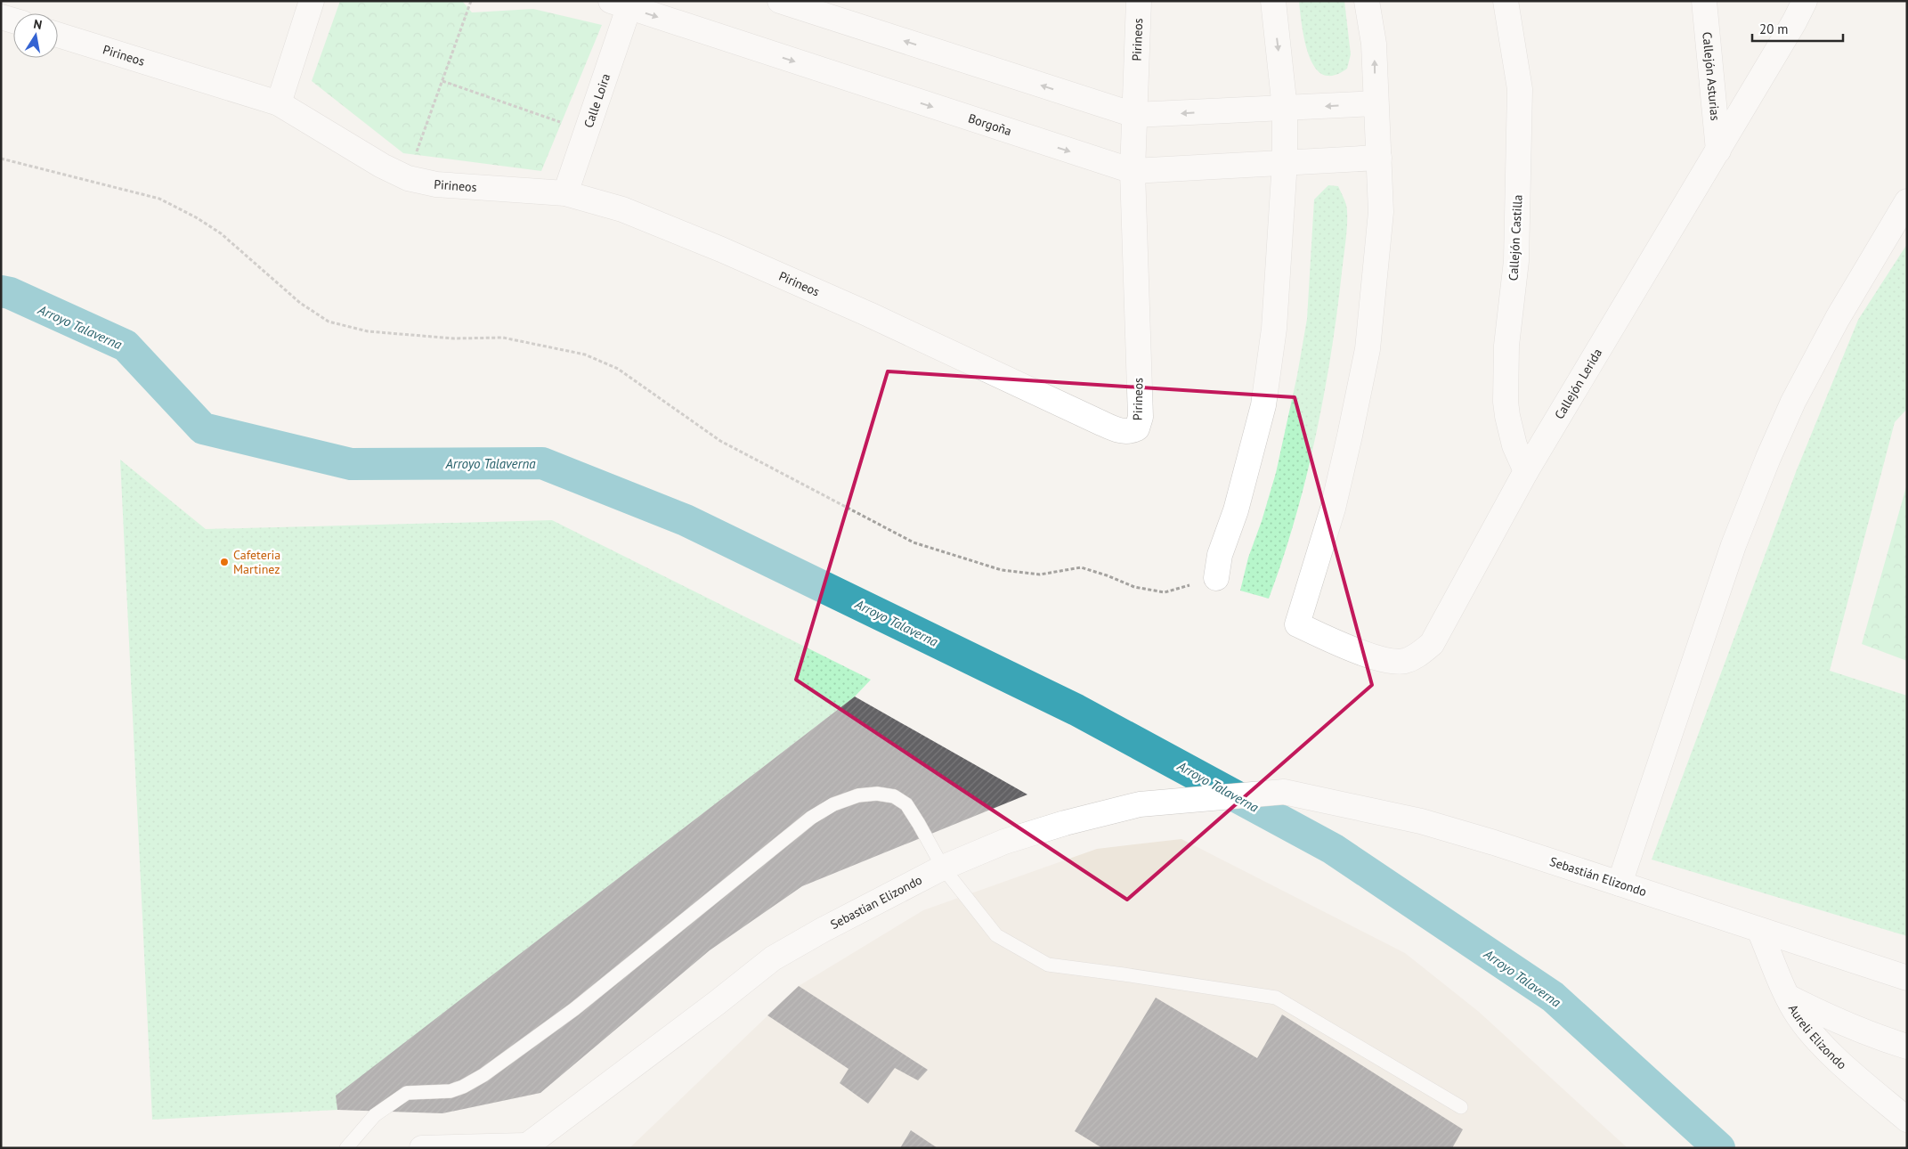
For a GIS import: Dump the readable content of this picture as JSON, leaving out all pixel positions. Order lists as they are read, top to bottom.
{
  "streets": {
    "street": [
      "Pirineos",
      "Callejón Asturias",
      "Calle Loira",
      "Borgoña",
      "Callejón Castilla",
      "Callejón Lerida",
      "Sebastián Elizondo",
      "Sebastian Elizondo",
      "Aureli Elizondo"
    ]
  },
  "crossings": [
    ["Pirineos", "Calle Loira"],
    ["Pirineos", "Borgoña"],
    ["Callejón Asturias", "Callejón Lerida"],
    ["Calle Loira", "Borgoña"],
    ["Borgoña", "Callejón Lerida"],
    ["Callejón Castilla", "Callejón Lerida"],
    ["Sebastián Elizondo", "Sebastian Elizondo"],
    ["Sebastián Elizondo", "Aureli Elizondo"]
  ],
  "water": ["Arroyo Talaverna"],
  "places": ["Cafeteria Martinez"],
  "scale_bar": "20 m",
  "north": "top"
}
